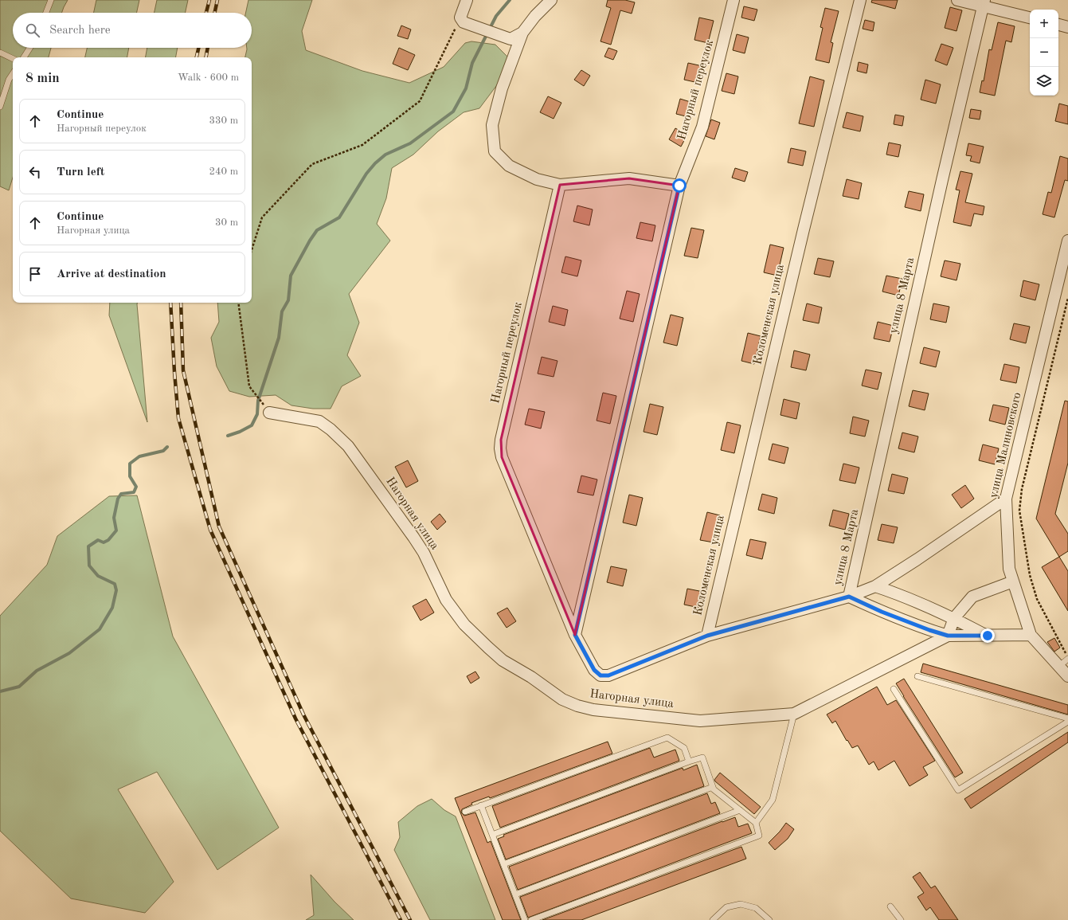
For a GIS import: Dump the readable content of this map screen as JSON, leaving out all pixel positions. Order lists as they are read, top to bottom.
{
  "streets": {
    "street": [
      "Нагорный переулок",
      "улица 8 Марта",
      "Коломенская улица",
      "улица Малиновского",
      "Нагорная улица"
    ]
  },
  "crossings": [
    ["Нагорный переулок", "Коломенская улица"],
    ["улица Малиновского", "Нагорная улица"]
  ],
  "page": {
    "map_buttons": ["+", "−"],
    "search": "Search here",
    "heading": ["8 min", "Walk · 600 m"],
    "list": [
      ["Continue", "Нагорный переулок", "330 m"],
      ["Turn left", "240 m"],
      ["Continue", "Нагорная улица", "30 m"],
      "Arrive at destination"
    ]
  }
}
